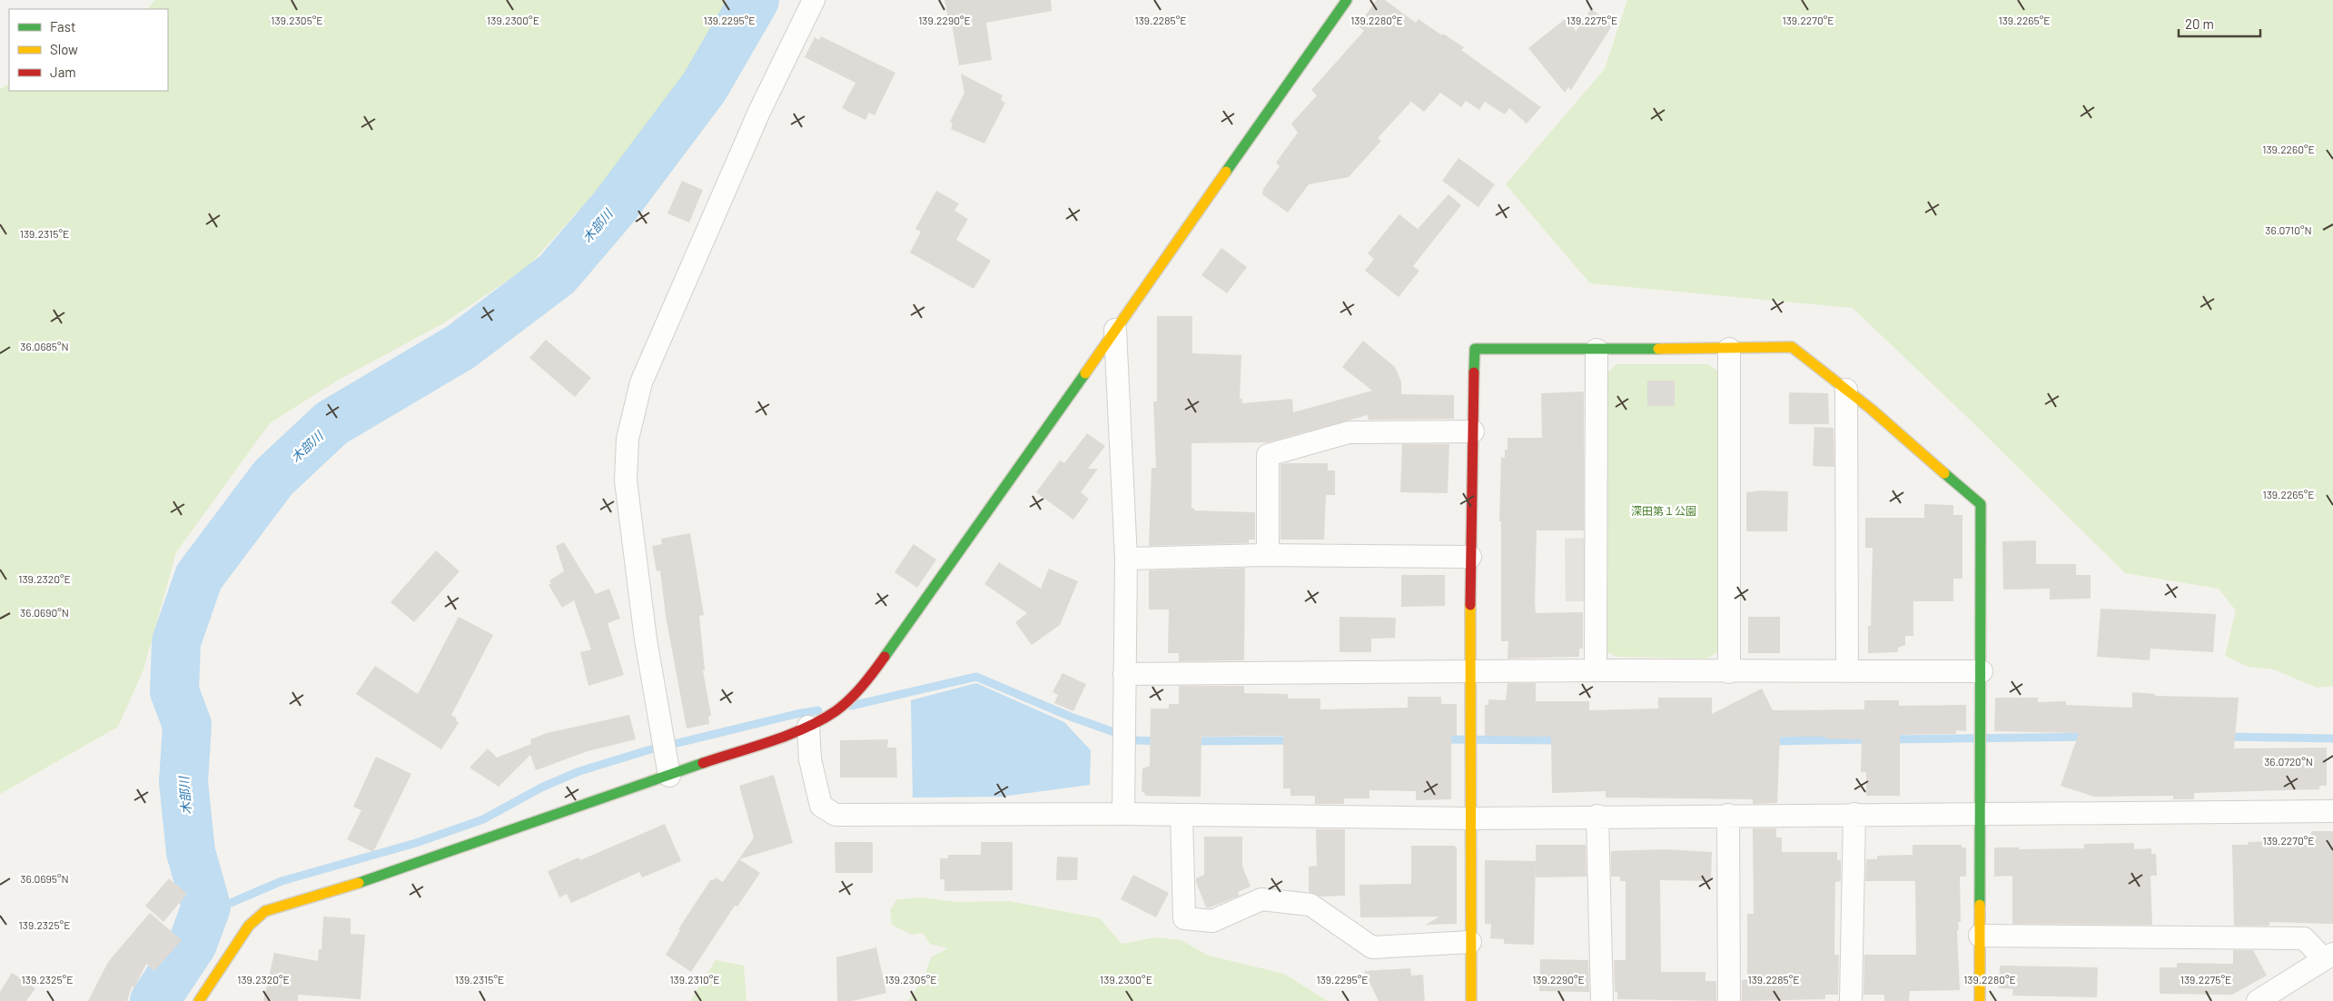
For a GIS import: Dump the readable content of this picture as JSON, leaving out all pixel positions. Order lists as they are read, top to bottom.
{
  "water": ["木部川"],
  "parks": ["深田第１公園"],
  "legend": ["Fast", "Slow", "Jam"],
  "scale_bar": "20 m",
  "coordinates": [
    "139.2305°E",
    "139.2300°E",
    "139.2295°E",
    "139.2290°E",
    "139.2285°E",
    "139.2280°E",
    "139.2275°E",
    "139.2270°E",
    "139.2265°E",
    "139.2260°E",
    "36.0710°N",
    "139.2315°E",
    "36.0685°N",
    "139.2320°E",
    "36.0690°N",
    "36.0720°N",
    "36.0695°N",
    "139.2325°E",
    "139.2310°E"
  ]
}
